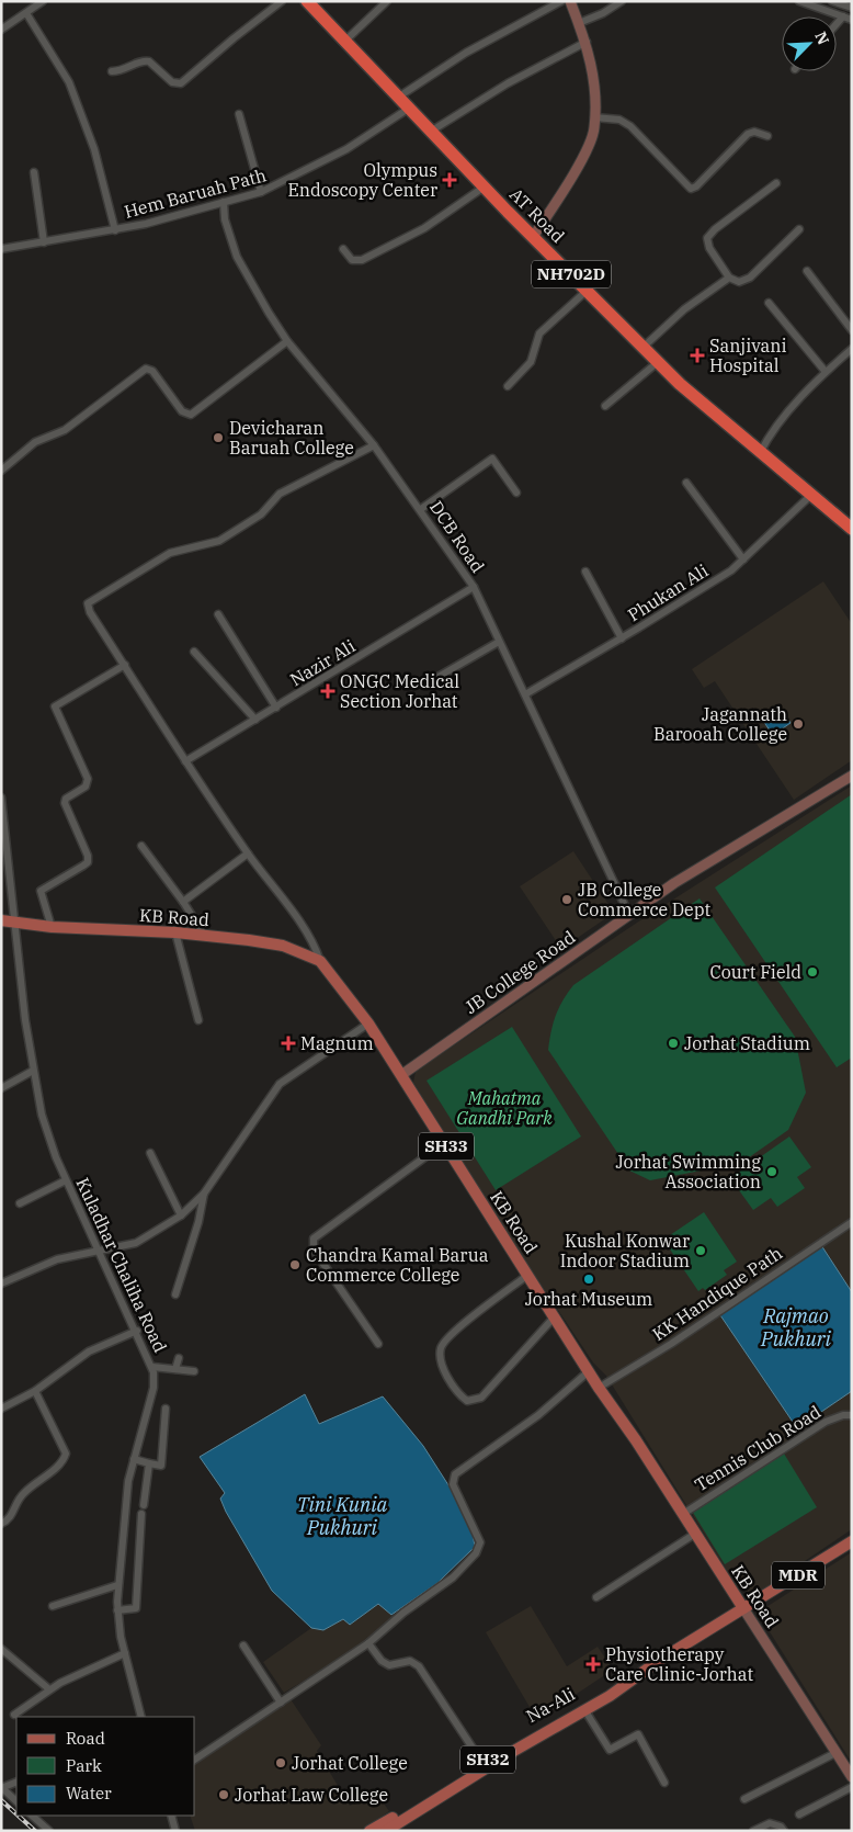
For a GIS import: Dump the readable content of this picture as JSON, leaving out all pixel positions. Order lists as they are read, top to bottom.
{
  "streets": {
    "highway": ["AT Road", "NH702D"],
    "main road": [
      "KB Road",
      "SH33",
      "MDR",
      "Na-Ali",
      "SH32"
    ],
    "street": [
      "Hem Baruah Path",
      "DCB Road",
      "Phukan Ali",
      "Nazir Ali",
      "JB College Road",
      "Kuladhar Chaliha Road",
      "KK Handique Path",
      "Tennis Club Road"
    ]
  },
  "crossings": [
    ["Hem Baruah Path", "AT Road"],
    ["Hem Baruah Path", "DCB Road"],
    ["AT Road", "Phukan Ali"],
    ["DCB Road", "Phukan Ali"],
    ["DCB Road", "Nazir Ali"],
    ["DCB Road", "JB College Road"],
    ["KB Road", "JB College Road"],
    ["KB Road", "Kuladhar Chaliha Road"],
    ["KB Road", "KK Handique Path"],
    ["KB Road", "Tennis Club Road"],
    ["KB Road", "MDR"],
    ["KB Road", "Na-Ali"],
    ["MDR", "Na-Ali"]
  ],
  "water": ["Rajmao Pukhuri", "Tini Kunia Pukhuri"],
  "parks": ["Mahatma Gandhi Park"],
  "places": {
    "health": [
      "Olympus Endoscopy Center",
      "Sanjivani Hospital",
      "ONGC Medical Section Jorhat",
      "Magnum",
      "Physiotherapy Care Clinic-Jorhat"
    ],
    "other": [
      "Devicharan Baruah College",
      "Jagannath Barooah College",
      "JB College Commerce Dept",
      "Court Field",
      "Jorhat Stadium",
      "Jorhat Swimming Association",
      "Kushal Konwar Indoor Stadium",
      "Chandra Kamal Barua Commerce College",
      "Jorhat Museum",
      "Jorhat College",
      "Jorhat Law College"
    ]
  },
  "legend": ["Road", "Park", "Water"],
  "north": "top right"
}
